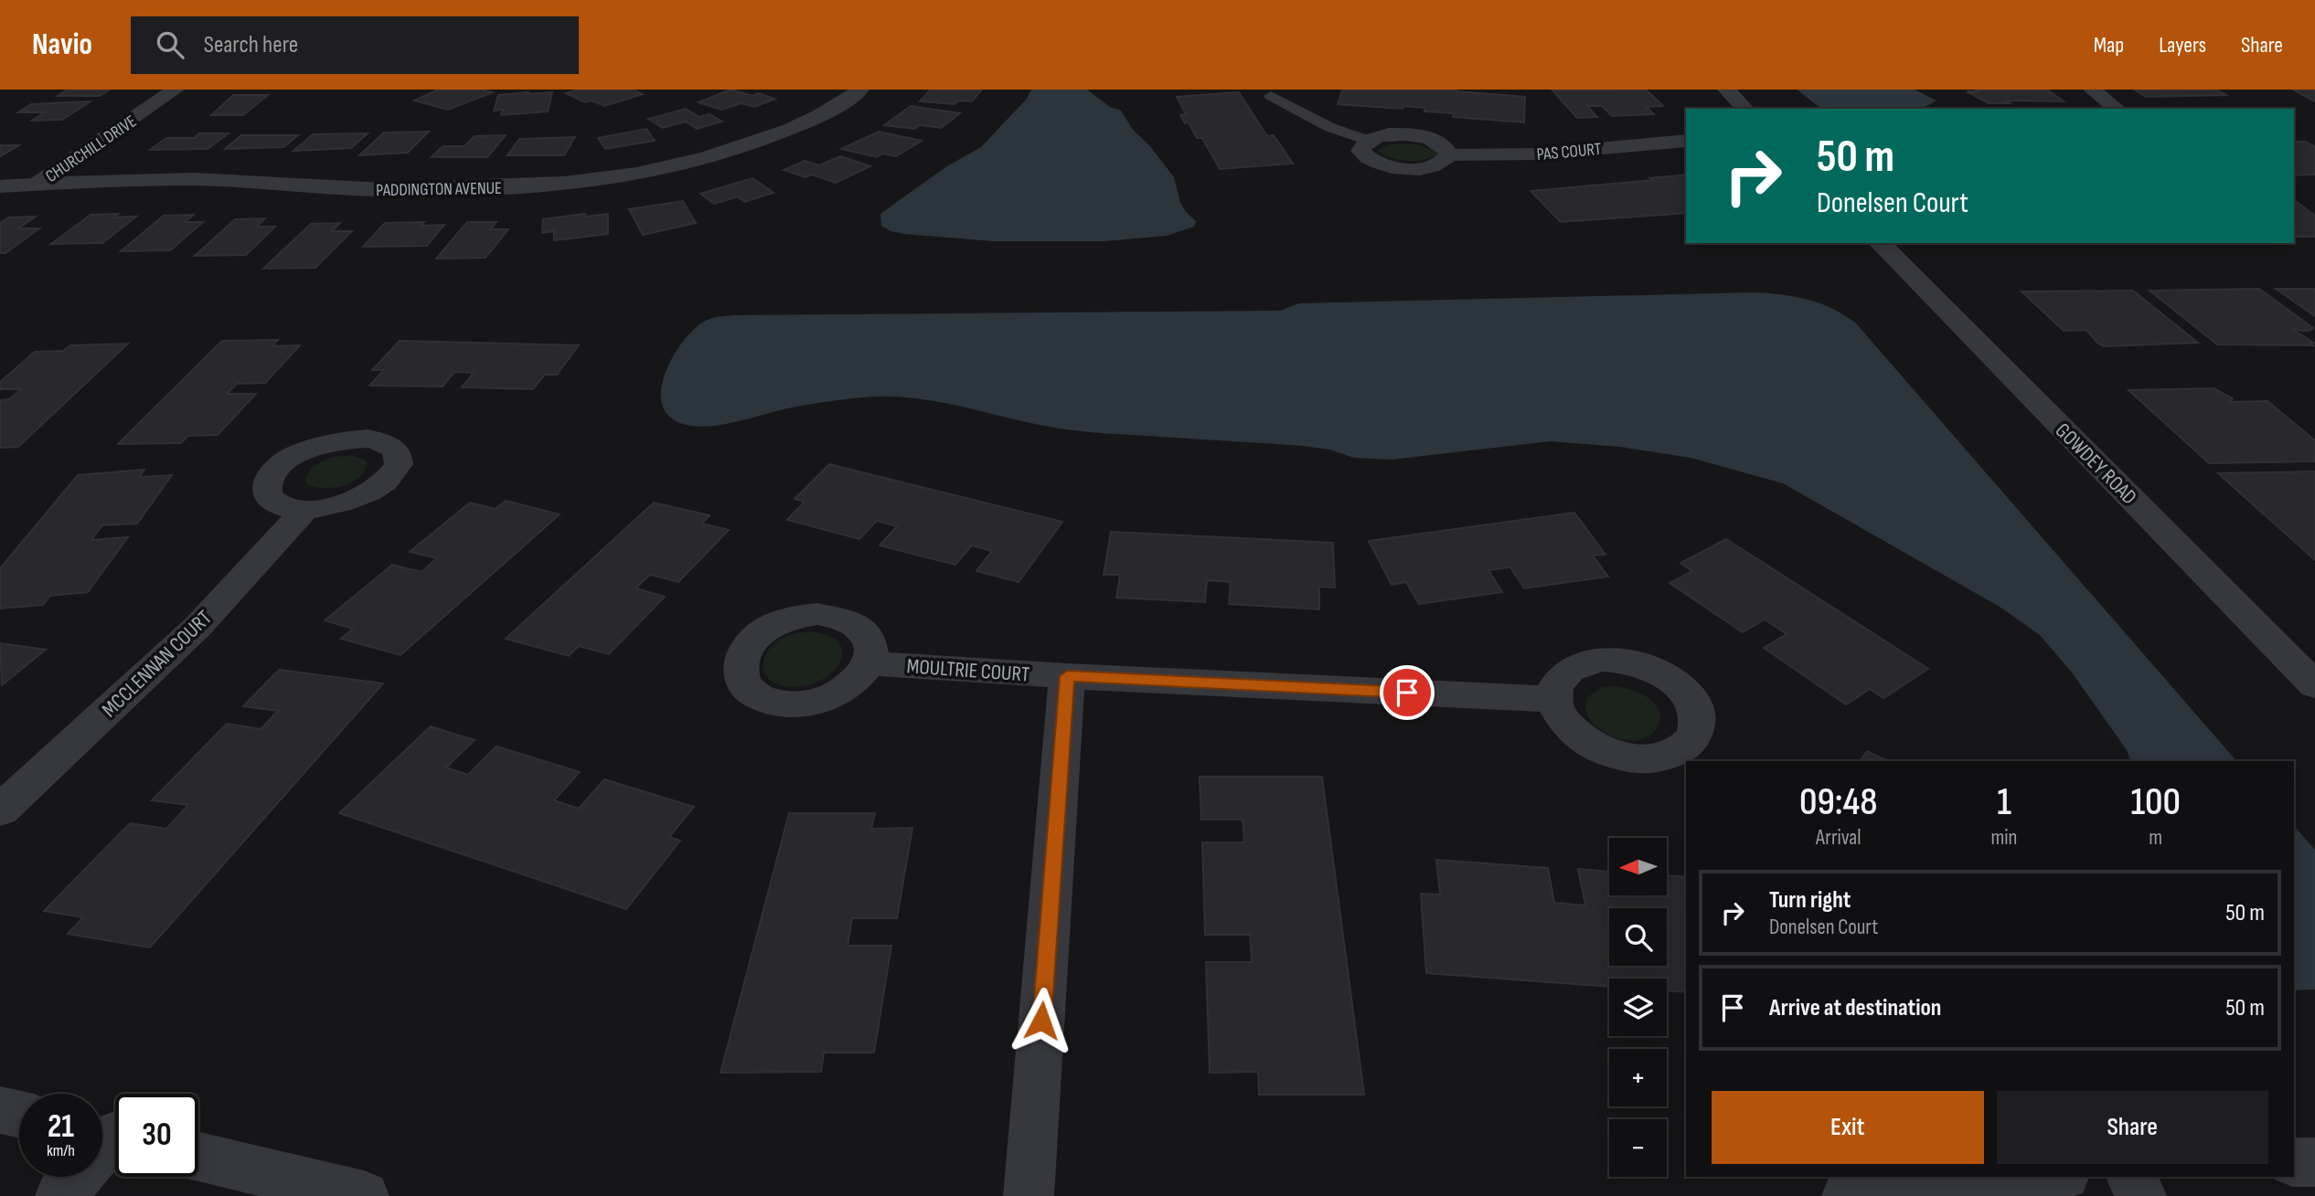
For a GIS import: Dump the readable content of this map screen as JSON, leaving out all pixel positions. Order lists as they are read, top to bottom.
{
  "streets": {
    "street": [
      "CHURCHILL DRIVE",
      "PAS COURT",
      "PADDINGTON AVENUE",
      "GOWDEY ROAD",
      "MCCLENNAN COURT",
      "MOULTRIE COURT"
    ]
  },
  "crossings": [
    ["CHURCHILL DRIVE", "PADDINGTON AVENUE"]
  ],
  "north": "left",
  "page": {
    "header": "Navio",
    "search": "Search here",
    "nav": ["Map", "Layers", "Share"],
    "turn": ["50 m", "Donelsen Court"],
    "eta": [
      "09:48",
      "Arrival",
      "1",
      "min",
      "100",
      "m"
    ],
    "map_buttons": ["+", "−"],
    "list": [
      {
        "name": "Turn right",
        "note": "Donelsen Court",
        "value": "50 m"
      },
      {
        "name": "Arrive at destination",
        "value": "50 m"
      }
    ],
    "buttons": ["Exit", "Share"],
    "speed": "21 km/h",
    "limit": "30"
  }
}
